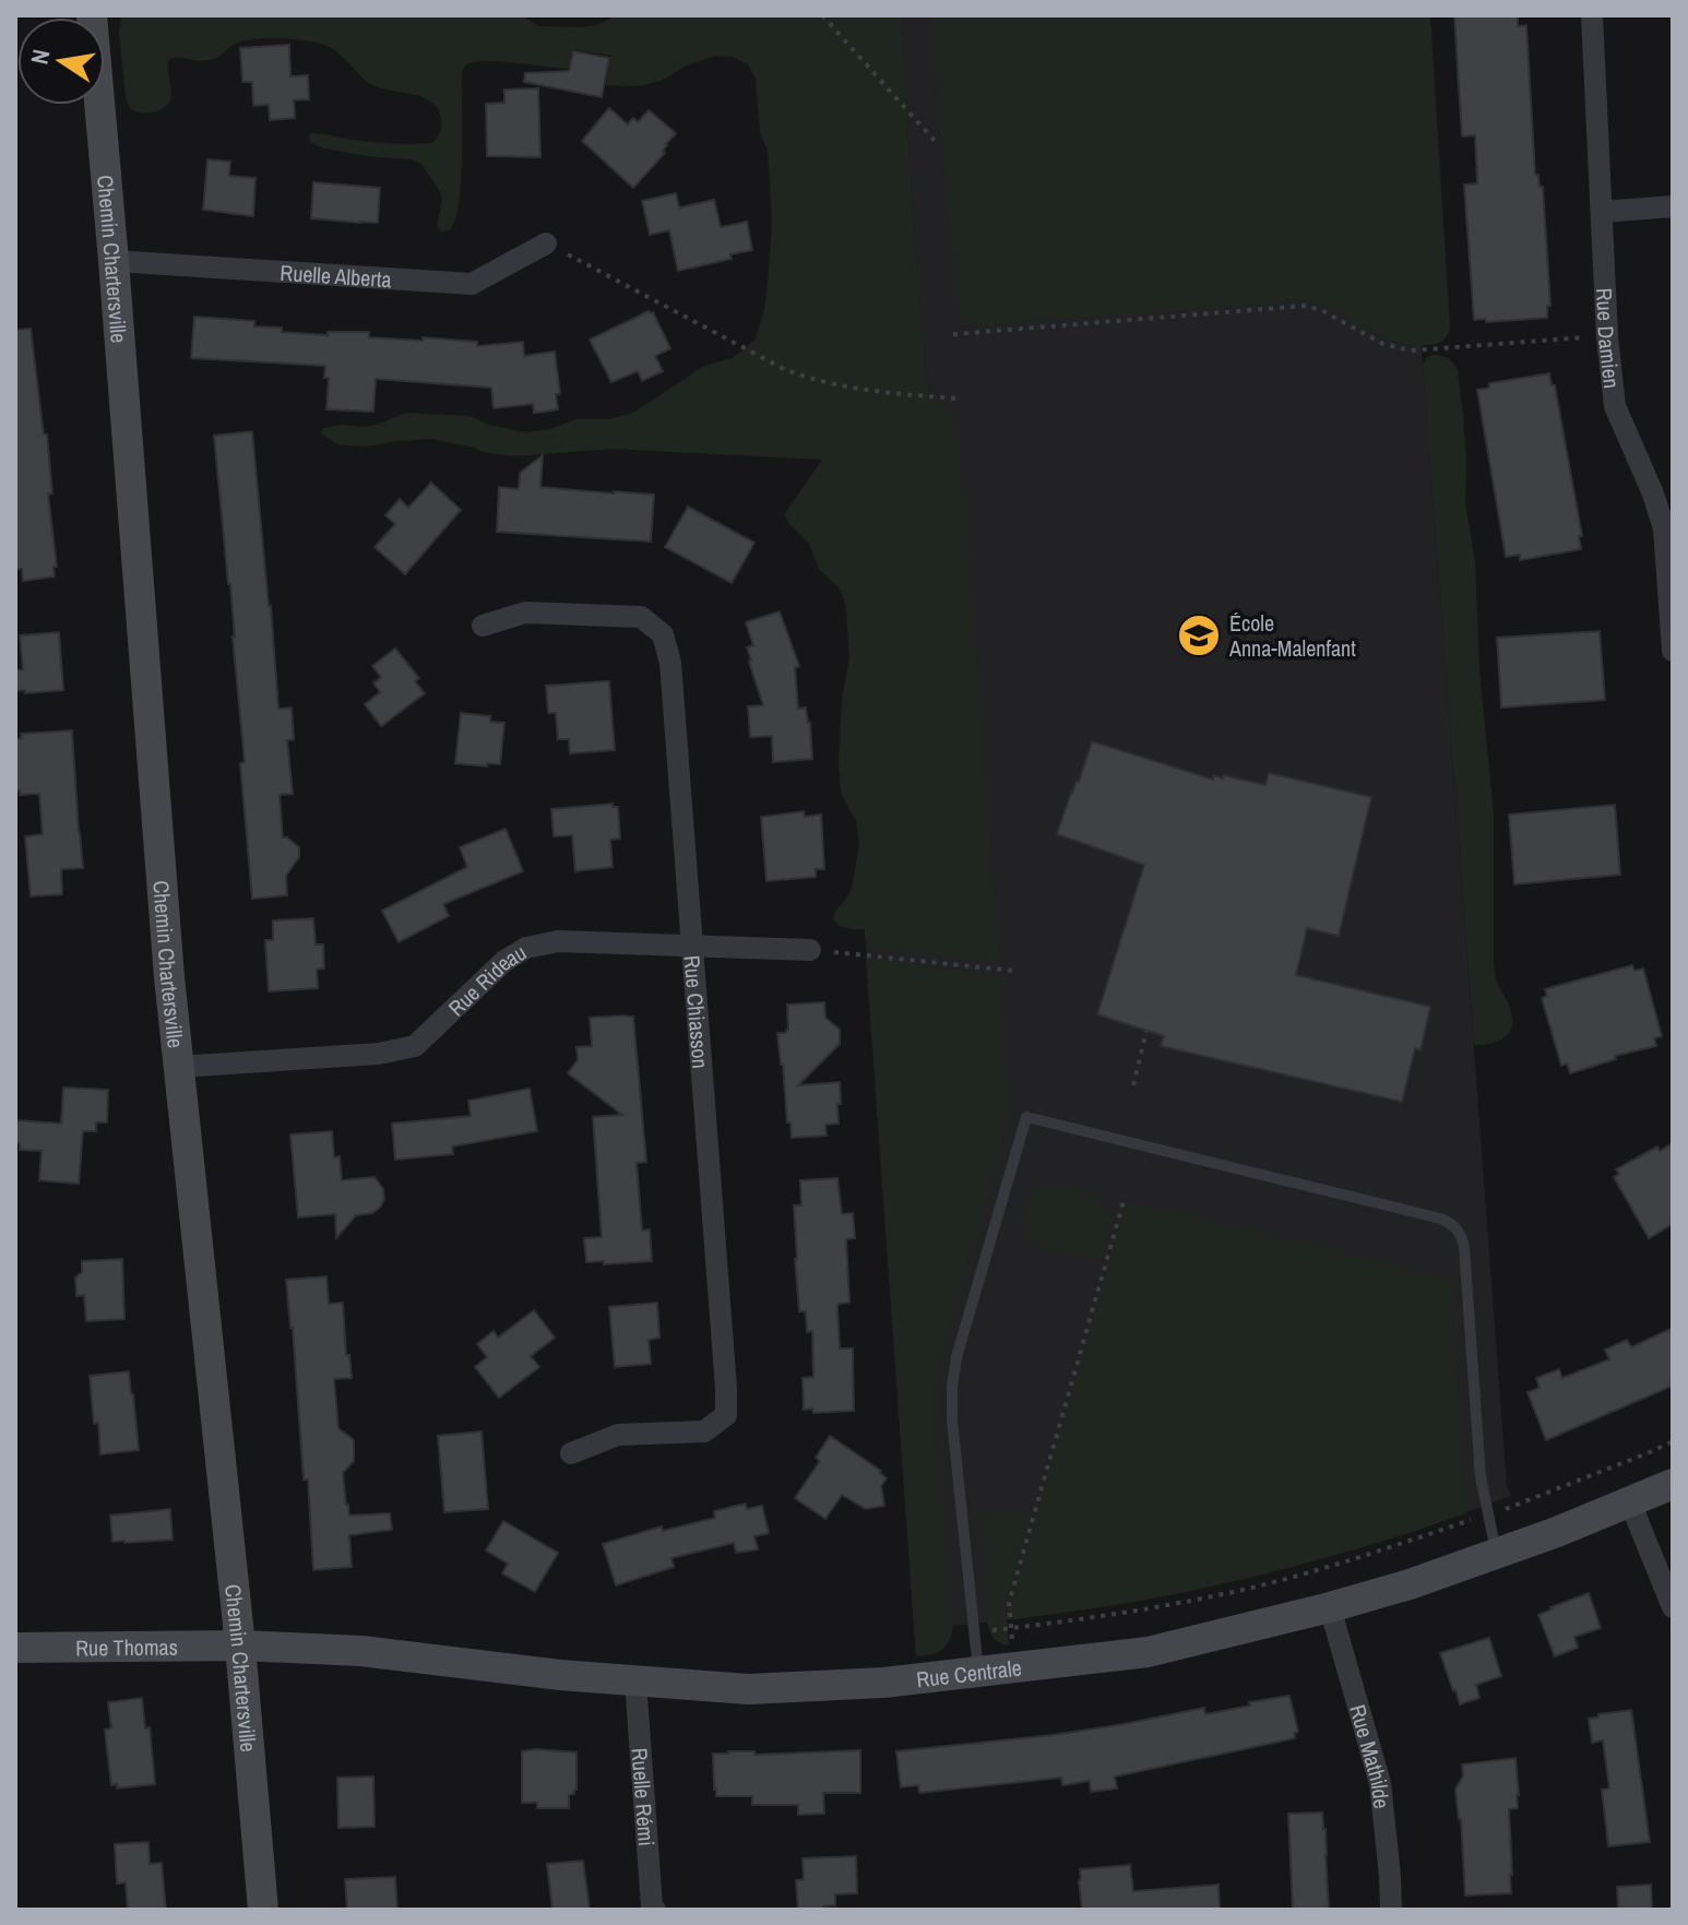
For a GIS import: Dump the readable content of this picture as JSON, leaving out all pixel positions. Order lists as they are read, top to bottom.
{
  "streets": {
    "street": [
      "Chemin Chartersville",
      "Ruelle Alberta",
      "Rue Damien",
      "Rue Rideau",
      "Rue Chiasson",
      "Rue Thomas",
      "Rue Centrale",
      "Rue Mathilde",
      "Ruelle Rémi"
    ]
  },
  "crossings": [
    ["Chemin Chartersville", "Ruelle Alberta"],
    ["Chemin Chartersville", "Rue Rideau"],
    ["Chemin Chartersville", "Rue Thomas"],
    ["Chemin Chartersville", "Rue Centrale"],
    ["Rue Rideau", "Rue Chiasson"],
    ["Rue Thomas", "Rue Centrale"],
    ["Rue Centrale", "Rue Mathilde"],
    ["Rue Centrale", "Ruelle Rémi"]
  ],
  "places": {
    "school or university": ["École Anna-Malenfant"]
  },
  "north": "left"
}
